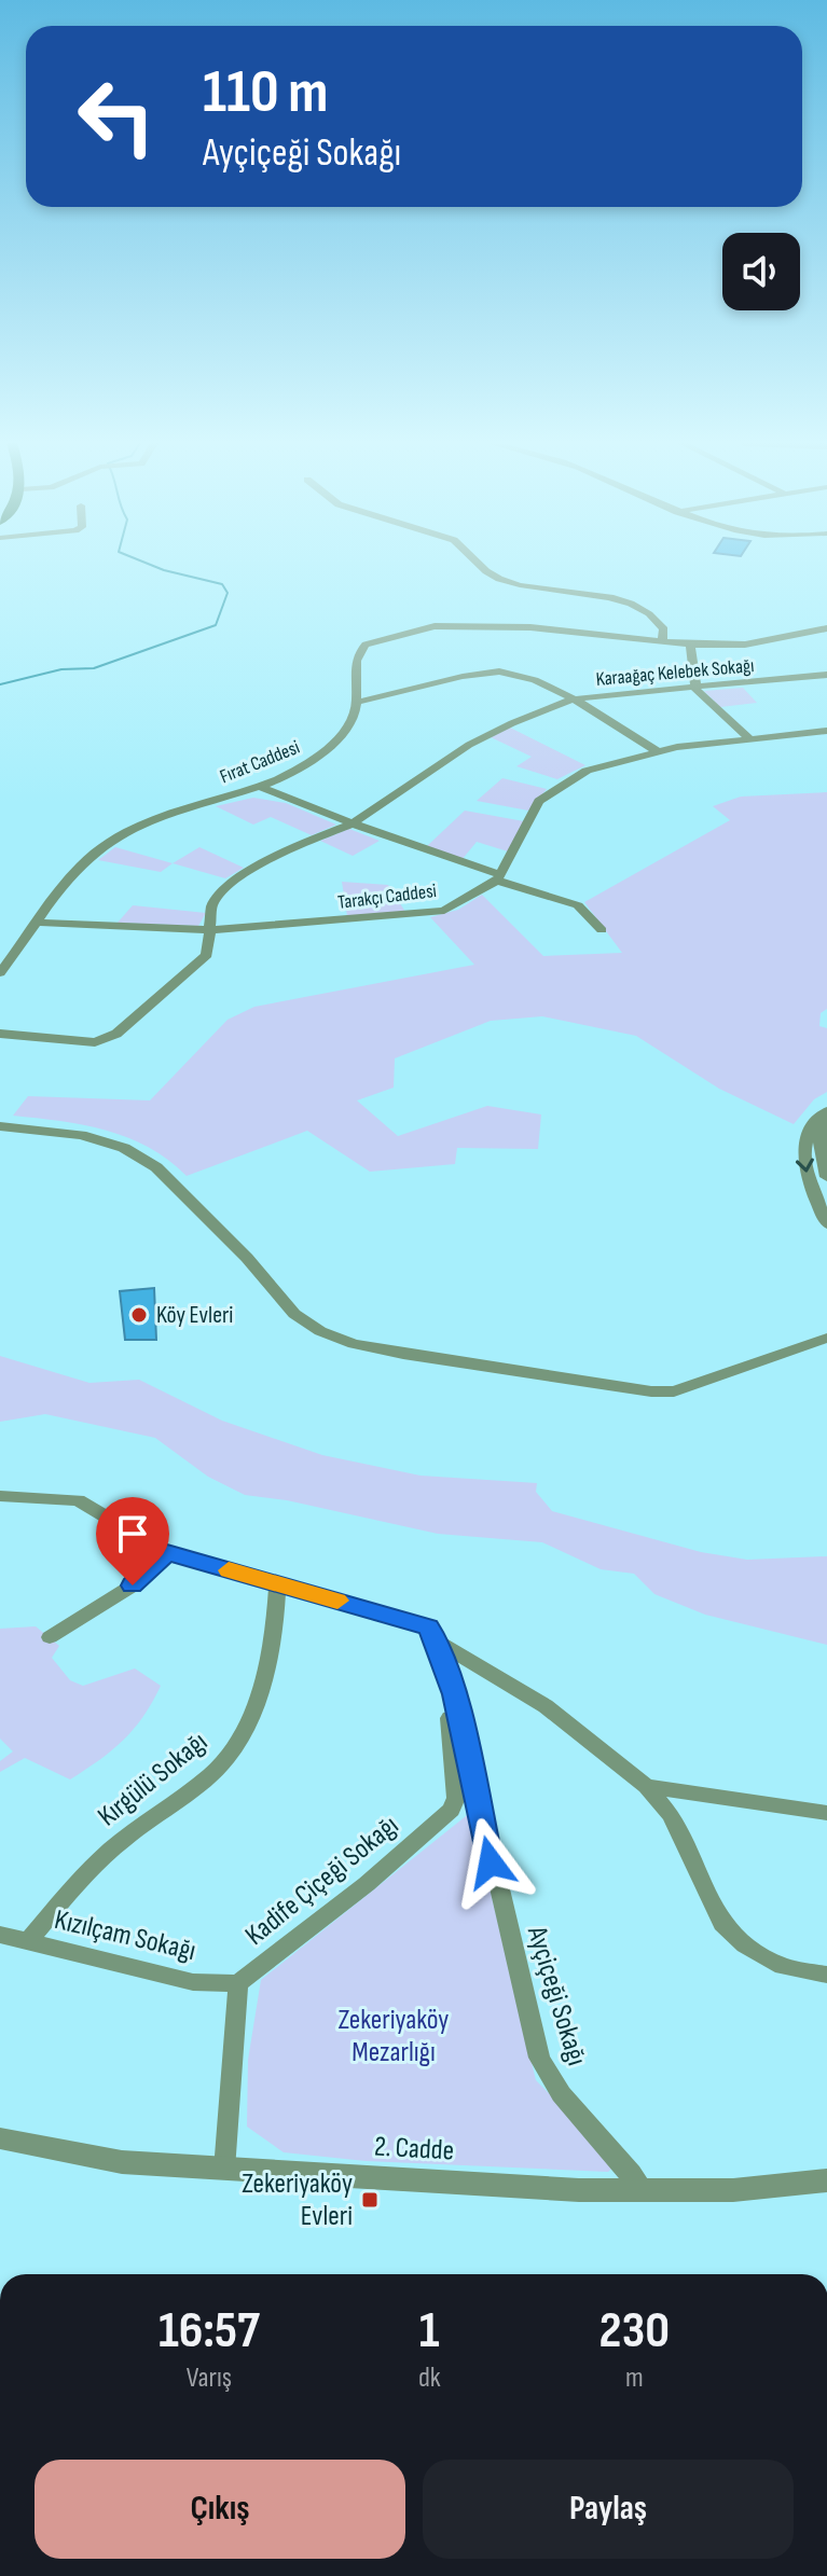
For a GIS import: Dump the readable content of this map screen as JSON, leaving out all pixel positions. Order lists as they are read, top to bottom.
{
  "streets": {
    "street": [
      "Karaağaç Kelebek Sokağı",
      "Fırat Caddesi",
      "Tarakçı Caddesi",
      "Kırgülü Sokağı",
      "Kadife Çiçeği Sokağı",
      "Kızılçam Sokağı",
      "Ayçiçeği Sokağı",
      "2. Cadde"
    ]
  },
  "crossings": [
    ["Karaağaç Kelebek Sokağı", "Tarakçı Caddesi"],
    ["Fırat Caddesi", "Tarakçı Caddesi"],
    ["Kırgülü Sokağı", "Kızılçam Sokağı"],
    ["Kadife Çiçeği Sokağı", "Kızılçam Sokağı"],
    ["Kadife Çiçeği Sokağı", "Ayçiçeği Sokağı"],
    ["Ayçiçeği Sokağı", "2. Cadde"]
  ],
  "parks": ["Zekeriyaköy Mezarlığı"],
  "places": {
    "other": ["Köy Evleri"],
    "transit": ["Zekeriyaköy Evleri"]
  },
  "page": {
    "turn": ["110 m", "Ayçiçeği Sokağı"],
    "eta": [
      "16:57",
      "Varış",
      "1",
      "dk",
      "230",
      "m"
    ],
    "buttons": ["Çıkış", "Paylaş"]
  }
}
